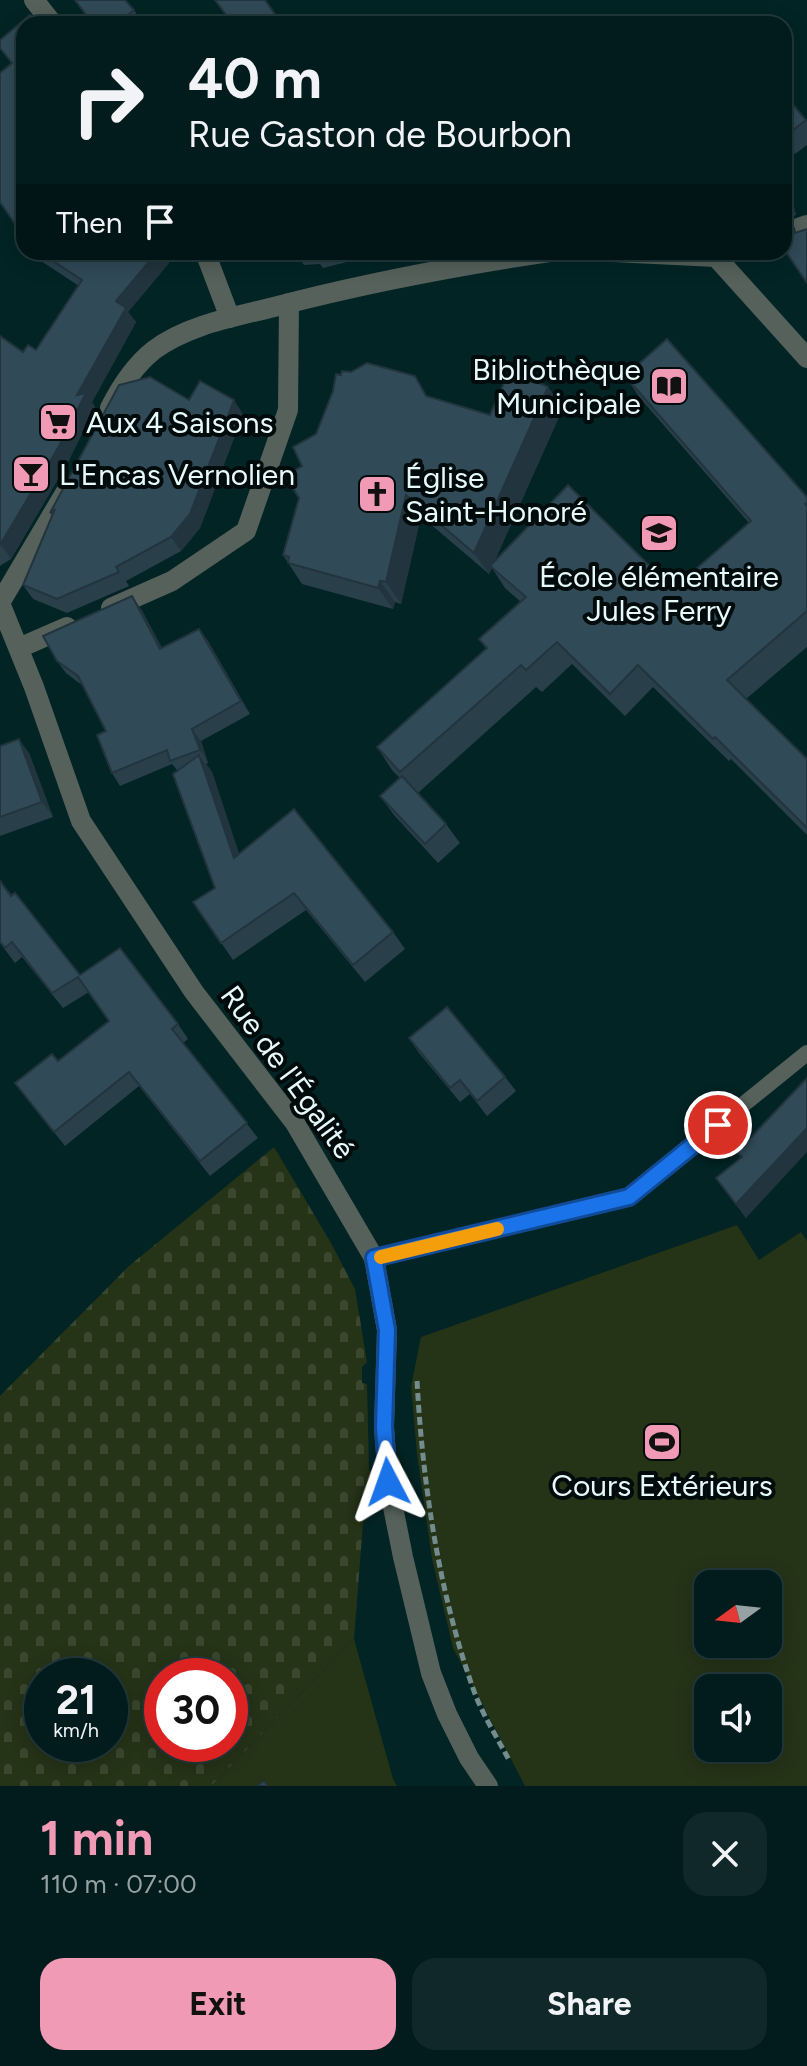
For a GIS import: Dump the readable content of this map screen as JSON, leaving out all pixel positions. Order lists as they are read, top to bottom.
{
  "streets": {
    "street": ["Rue de l'Égalité"]
  },
  "places": {
    "library": ["Bibliothèque Municipale"],
    "supermarket": ["Aux 4 Saisons"],
    "bar": ["L'Encas Vernolien"],
    "church": ["Église Saint-Honoré"],
    "school or university": ["École élémentaire Jules Ferry"],
    "sports": ["Cours Extérieurs"]
  },
  "north": "left",
  "page": {
    "turn": ["40 m", "Rue Gaston de Bourbon"],
    "then": "Then",
    "speed": "21 km/h",
    "limit": "30",
    "heading": ["1 min", "110 m · 07:00"],
    "buttons": ["Exit", "Share"]
  }
}
